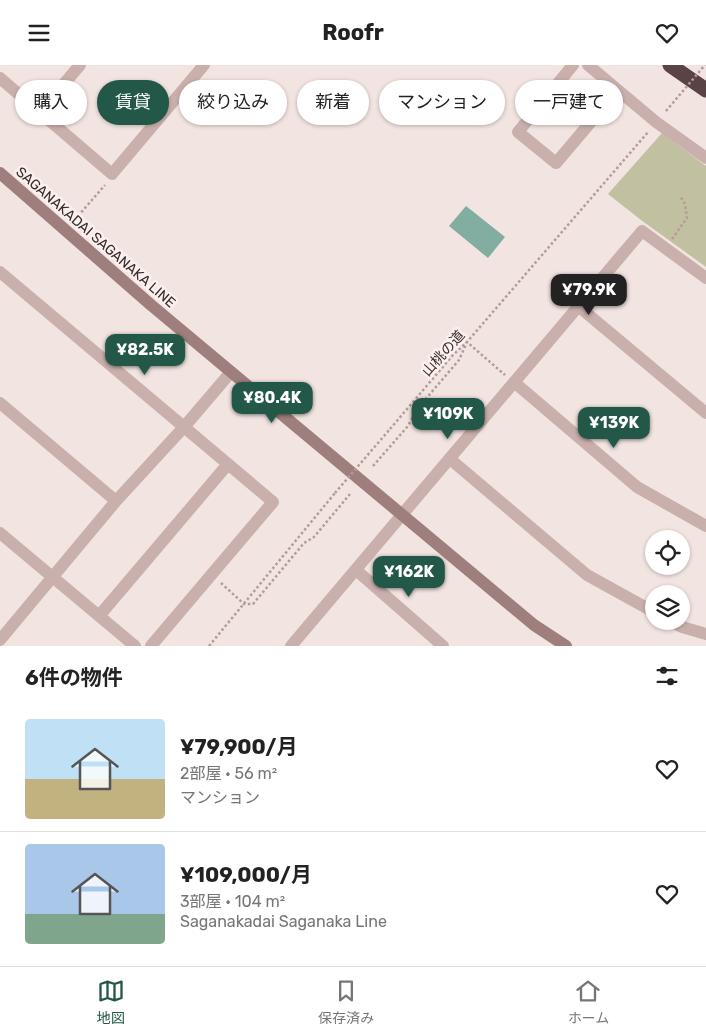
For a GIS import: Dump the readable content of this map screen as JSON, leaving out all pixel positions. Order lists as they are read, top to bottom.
{
  "streets": {
    "main road": ["SAGANAKADAI SAGANAKA LINE"],
    "path": ["山桃の道"]
  },
  "page": {
    "header": "Roofr",
    "chip": [
      "購入",
      "賃貸",
      "絞り込み",
      "新着",
      "マンション",
      "一戸建て"
    ],
    "price": [
      "¥79.9K",
      "¥82.5K",
      "¥80.4K",
      "¥109K",
      "¥139K",
      "¥162K"
    ],
    "heading": "6件の物件",
    "list": [
      {
        "name": "¥79,900/月",
        "note": "2部屋 · 56 m² · マンション"
      },
      {
        "name": "¥109,000/月",
        "note": "3部屋 · 104 m² · Saganakadai Saganaka Line"
      }
    ],
    "tabs": ["地図", "保存済み", "ホーム"]
  }
}
